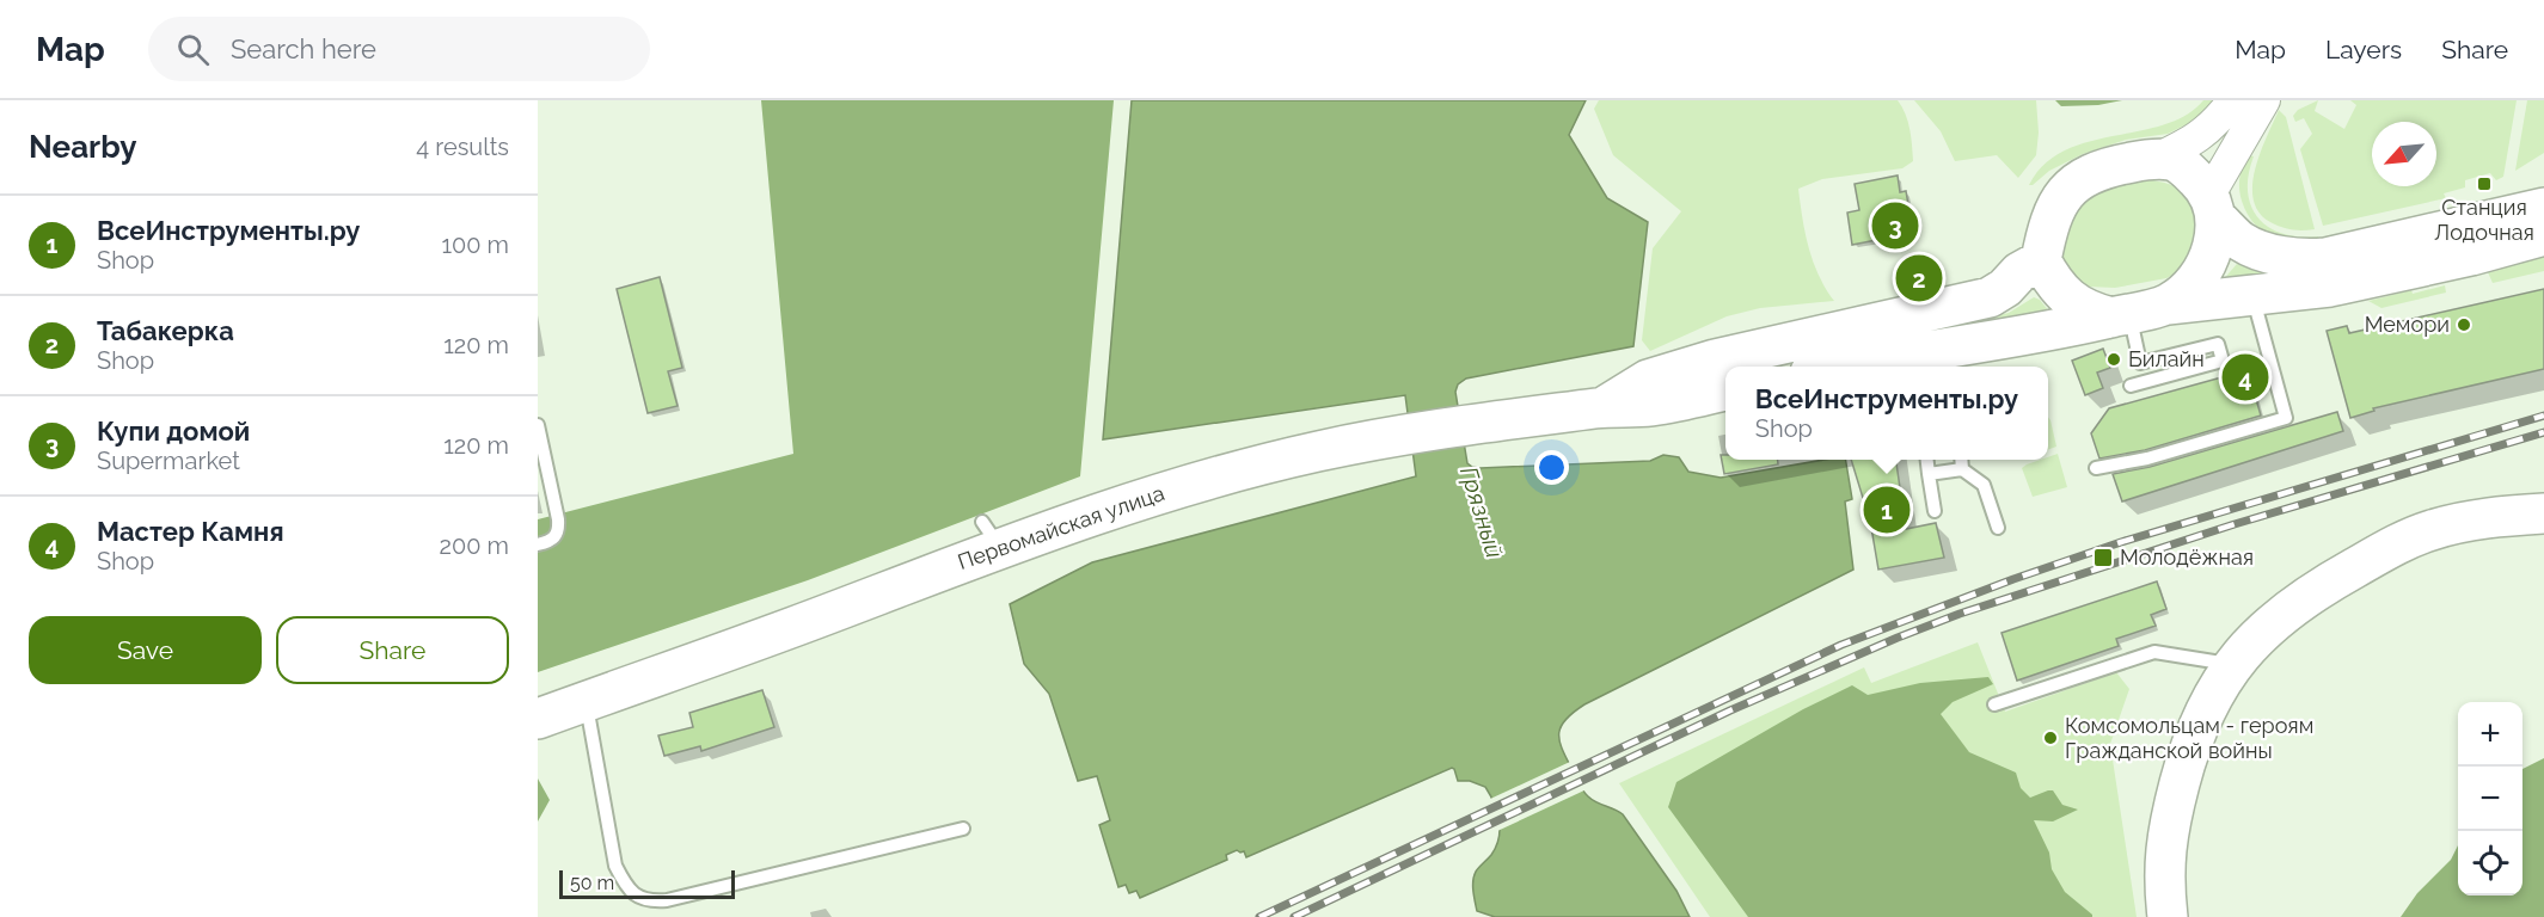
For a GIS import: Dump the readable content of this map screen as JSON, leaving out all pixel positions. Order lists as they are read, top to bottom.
{
  "streets": {
    "main road": ["Первомайская улица"]
  },
  "water": ["Грязный"],
  "places": {
    "transit": ["Станция Лодочная", "Молодёжная"],
    "other": ["Мемори", "Билайн", "Комсомольцам - героям Гражданской войны"]
  },
  "scale_bar": "50 m",
  "north": "bottom left",
  "page": {
    "header": "Map",
    "search": "Search here",
    "nav": ["Map", "Layers", "Share"],
    "heading": ["Nearby", "4 results"],
    "list": [
      {
        "mark": "1",
        "name": "ВсеИнструменты.ру",
        "note": "Shop",
        "value": "100 m"
      },
      {
        "mark": "2",
        "name": "Табакерка",
        "note": "Shop",
        "value": "120 m"
      },
      {
        "mark": "3",
        "name": "Купи домой",
        "note": "Supermarket",
        "value": "120 m"
      },
      {
        "mark": "4",
        "name": "Мастер Камня",
        "note": "Shop",
        "value": "200 m"
      }
    ],
    "pins": [
      "3",
      "2",
      "4",
      "1"
    ],
    "popup": ["ВсеИнструменты.ру", "Shop"],
    "buttons": ["Save", "Share"],
    "map_buttons": ["+", "−"],
    "scale": "50 m"
  }
}
